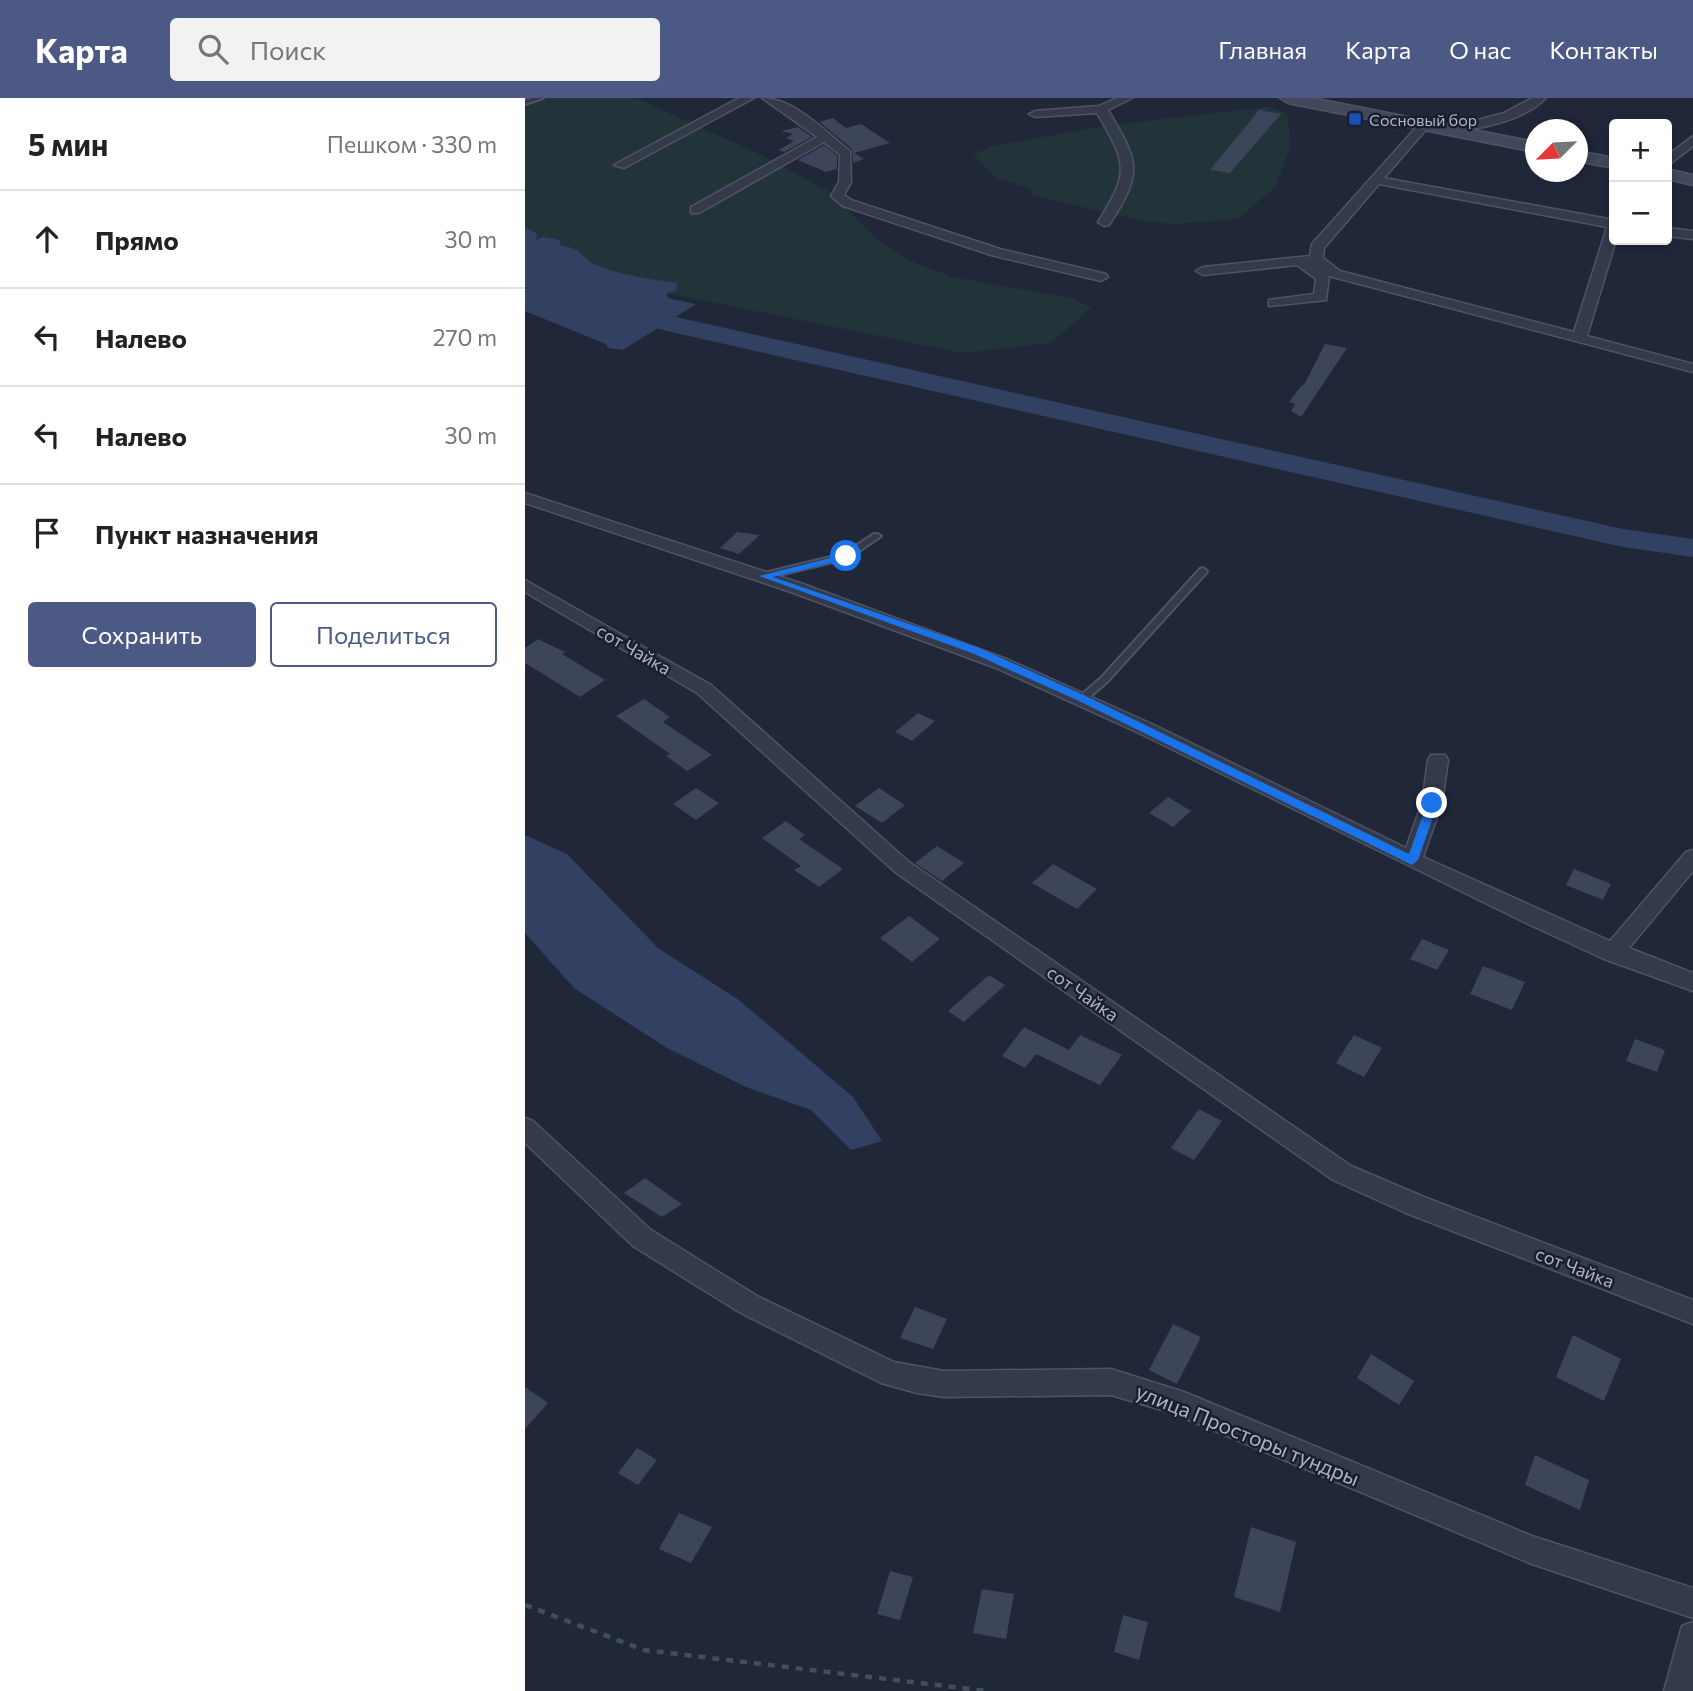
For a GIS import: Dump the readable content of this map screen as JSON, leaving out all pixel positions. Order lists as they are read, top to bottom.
{
  "streets": {
    "street": ["сот Чайка", "улица Просторы тундры"]
  },
  "places": {
    "transit": ["Сосновый бор"]
  },
  "north": "bottom left",
  "page": {
    "header": "Карта",
    "search": "Поиск",
    "nav": [
      "Главная",
      "Карта",
      "О нас",
      "Контакты"
    ],
    "heading": ["5 мин", "Пешком · 330 m"],
    "map_buttons": ["+", "−"],
    "list": [
      ["Прямо", "30 m"],
      ["Налево", "270 m"],
      ["Налево", "30 m"],
      "Пункт назначения"
    ],
    "buttons": ["Сохранить", "Поделиться"]
  }
}
